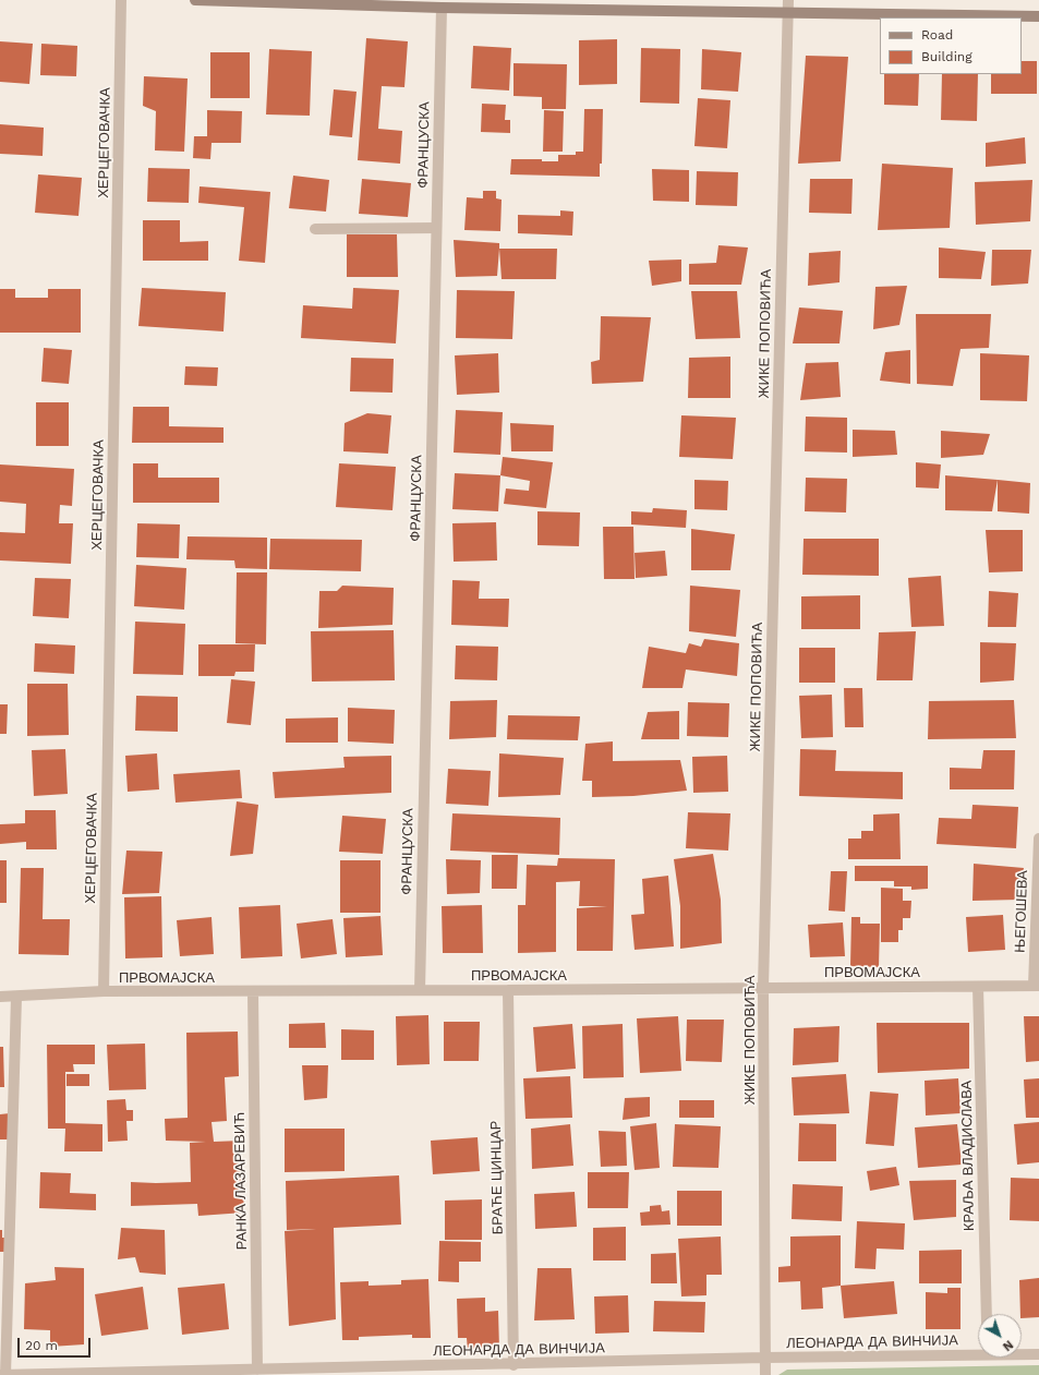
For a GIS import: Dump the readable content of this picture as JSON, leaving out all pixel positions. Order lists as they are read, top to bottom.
{
  "streets": {
    "street": [
      "ХЕРЦЕГОВАЧКА",
      "ФРАНЦУСКА",
      "ЖИКЕ ПОПОВИЋА",
      "ЊЕГОШЕВА",
      "ПРВОМАЈСКА",
      "КРАЉА ВЛАДИСЛАВА",
      "БРАЋЕ ЦИНЦАР",
      "РАНКА ЛАЗАРЕВИЋ",
      "ЛЕОНАРДА ДА ВИНЧИЈА"
    ]
  },
  "crossings": [
    ["ХЕРЦЕГОВАЧКА", "ПРВОМАЈСКА"],
    ["ФРАНЦУСКА", "ПРВОМАЈСКА"],
    ["ЖИКЕ ПОПОВИЋА", "ПРВОМАЈСКА"],
    ["ЖИКЕ ПОПОВИЋА", "ЛЕОНАРДА ДА ВИНЧИЈА"],
    ["ЊЕГОШЕВА", "ПРВОМАЈСКА"],
    ["ПРВОМАЈСКА", "КРАЉА ВЛАДИСЛАВА"],
    ["ПРВОМАЈСКА", "БРАЋЕ ЦИНЦАР"],
    ["ПРВОМАЈСКА", "РАНКА ЛАЗАРЕВИЋ"],
    ["БРАЋЕ ЦИНЦАР", "ЛЕОНАРДА ДА ВИНЧИЈА"],
    ["РАНКА ЛАЗАРЕВИЋ", "ЛЕОНАРДА ДА ВИНЧИЈА"]
  ],
  "legend": ["Road", "Building"],
  "scale_bar": "20 m",
  "north": "bottom right"
}
